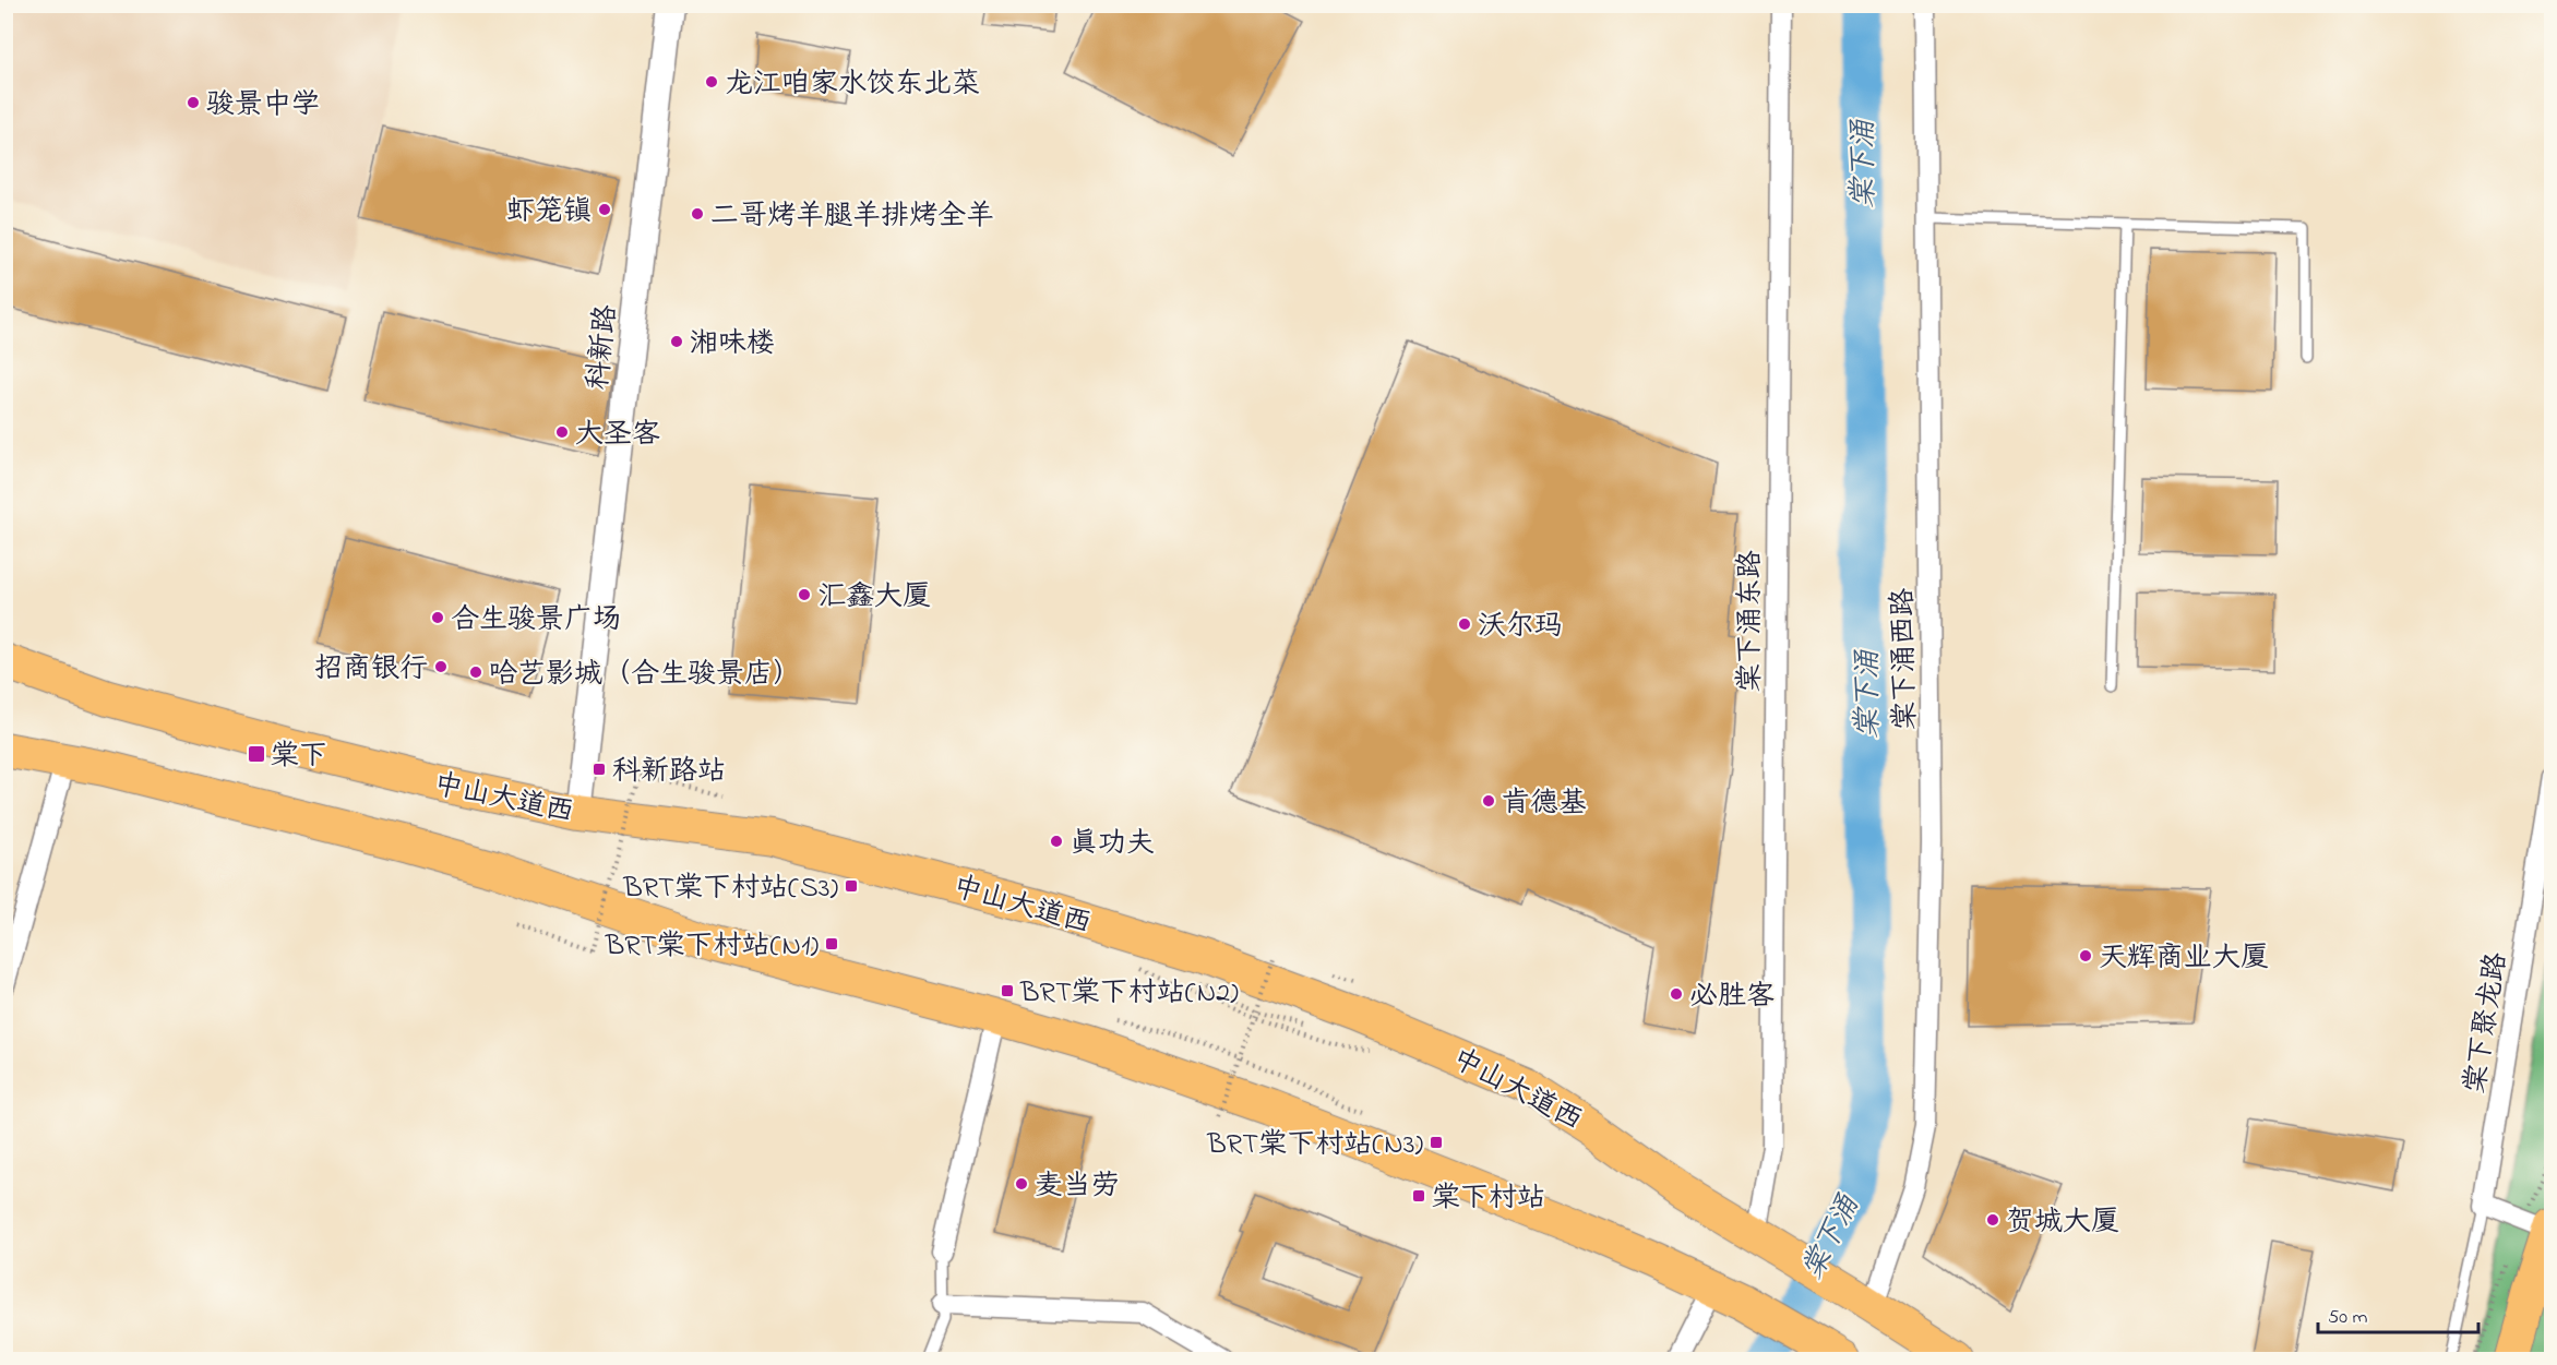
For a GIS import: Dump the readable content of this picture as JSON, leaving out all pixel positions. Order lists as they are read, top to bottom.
{
  "streets": {
    "highway": ["中山大道西"],
    "street": [
      "科新路",
      "棠下涌东路",
      "棠下涌西路",
      "棠下聚龙路"
    ]
  },
  "crossings": [
    ["科新路", "中山大道西"],
    ["棠下涌东路", "中山大道西"],
    ["棠下涌西路", "中山大道西"]
  ],
  "water": ["棠下涌"],
  "places": {
    "other": [
      "龙江咱家水饺东北菜",
      "骏景中学",
      "虾笼镇",
      "二哥烤羊腿羊排烤全羊",
      "湘味楼",
      "大圣客",
      "汇鑫大厦",
      "合生骏景广场",
      "沃尔玛",
      "招商银行",
      "哈艺影城（合生骏景店）",
      "肯德基",
      "真功夫",
      "天辉商业大厦",
      "必胜客",
      "麦当劳",
      "贺城大厦"
    ],
    "transit": [
      "棠下",
      "科新路站",
      "BRT棠下村站(S3)",
      "BRT棠下村站(N1)",
      "BRT棠下村站(N2)",
      "BRT棠下村站(N3)",
      "棠下村站"
    ]
  },
  "scale_bar": "50 m"
}
